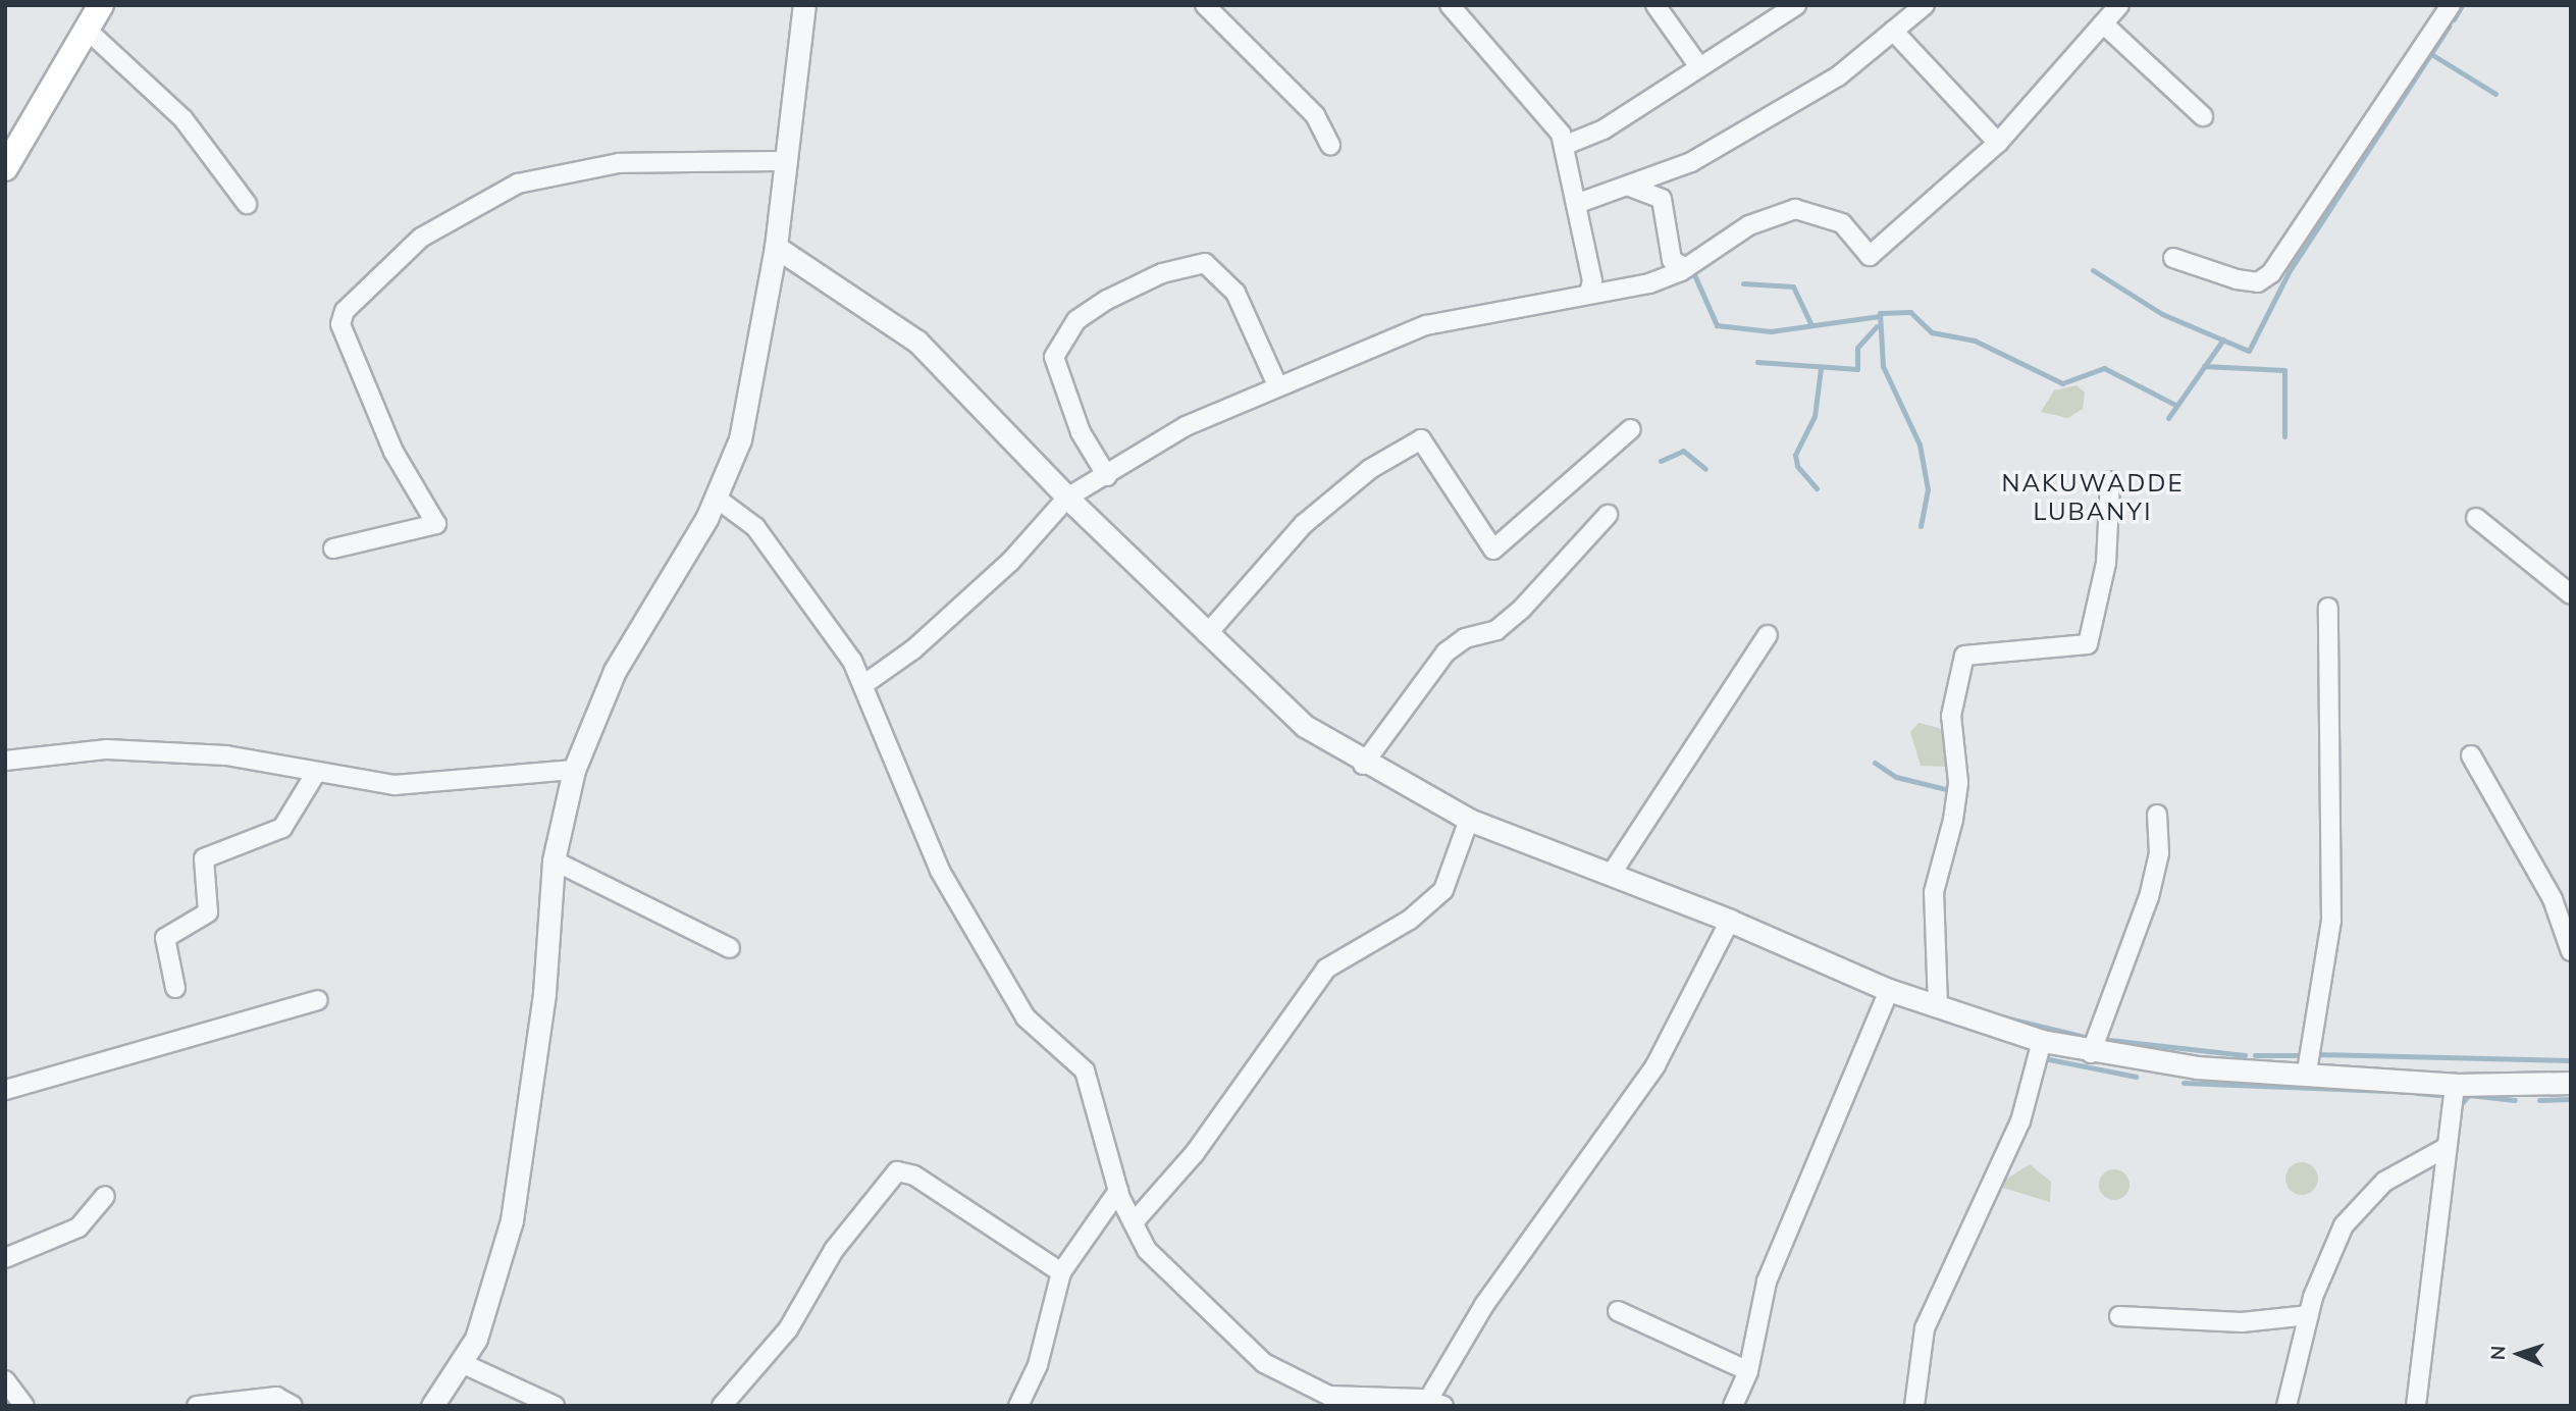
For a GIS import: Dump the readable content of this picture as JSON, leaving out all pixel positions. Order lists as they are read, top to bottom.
{
  "districts": ["NAKUWADDE LUBANYI"],
  "north": "left"
}
